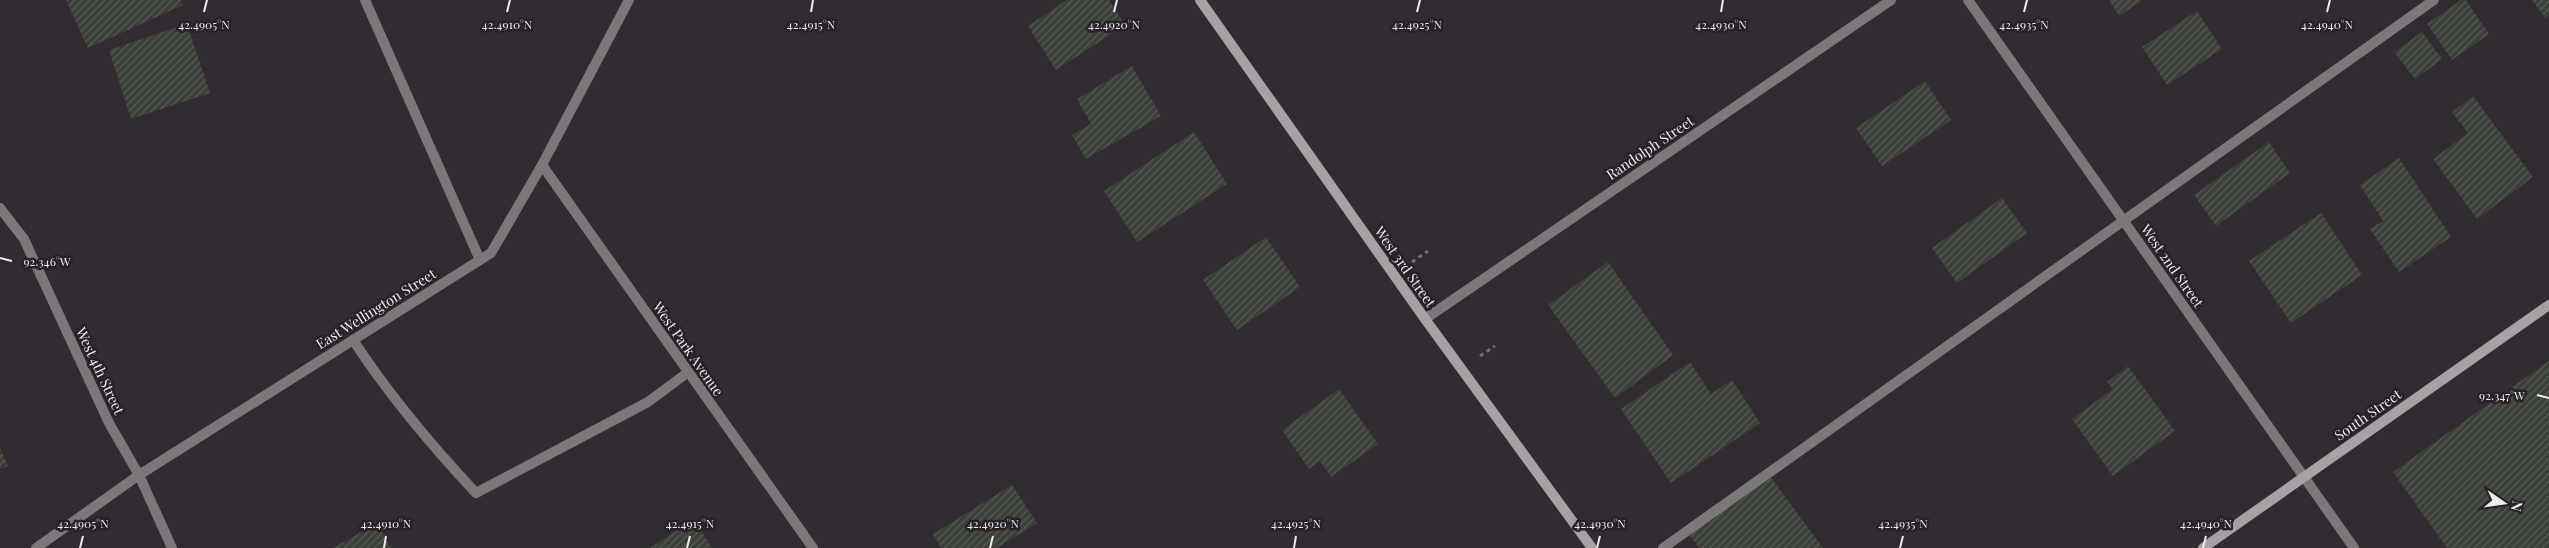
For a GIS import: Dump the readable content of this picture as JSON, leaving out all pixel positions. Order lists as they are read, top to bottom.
{
  "streets": {
    "street": [
      "Randolph Street",
      "West 2nd Street",
      "West 3rd Street",
      "East Wellington Street",
      "West Park Avenue",
      "West 4th Street",
      "South Street"
    ]
  },
  "crossings": [
    ["Randolph Street", "West 3rd Street"],
    ["West 2nd Street", "South Street"],
    ["East Wellington Street", "West Park Avenue"],
    ["East Wellington Street", "West 4th Street"]
  ],
  "north": "right",
  "coordinates": [
    "42.4905°N",
    "42.4910°N",
    "42.4915°N",
    "42.4920°N",
    "42.4925°N",
    "42.4930°N",
    "42.4935°N",
    "42.4940°N",
    "92.346°W",
    "92.347°W"
  ]
}
